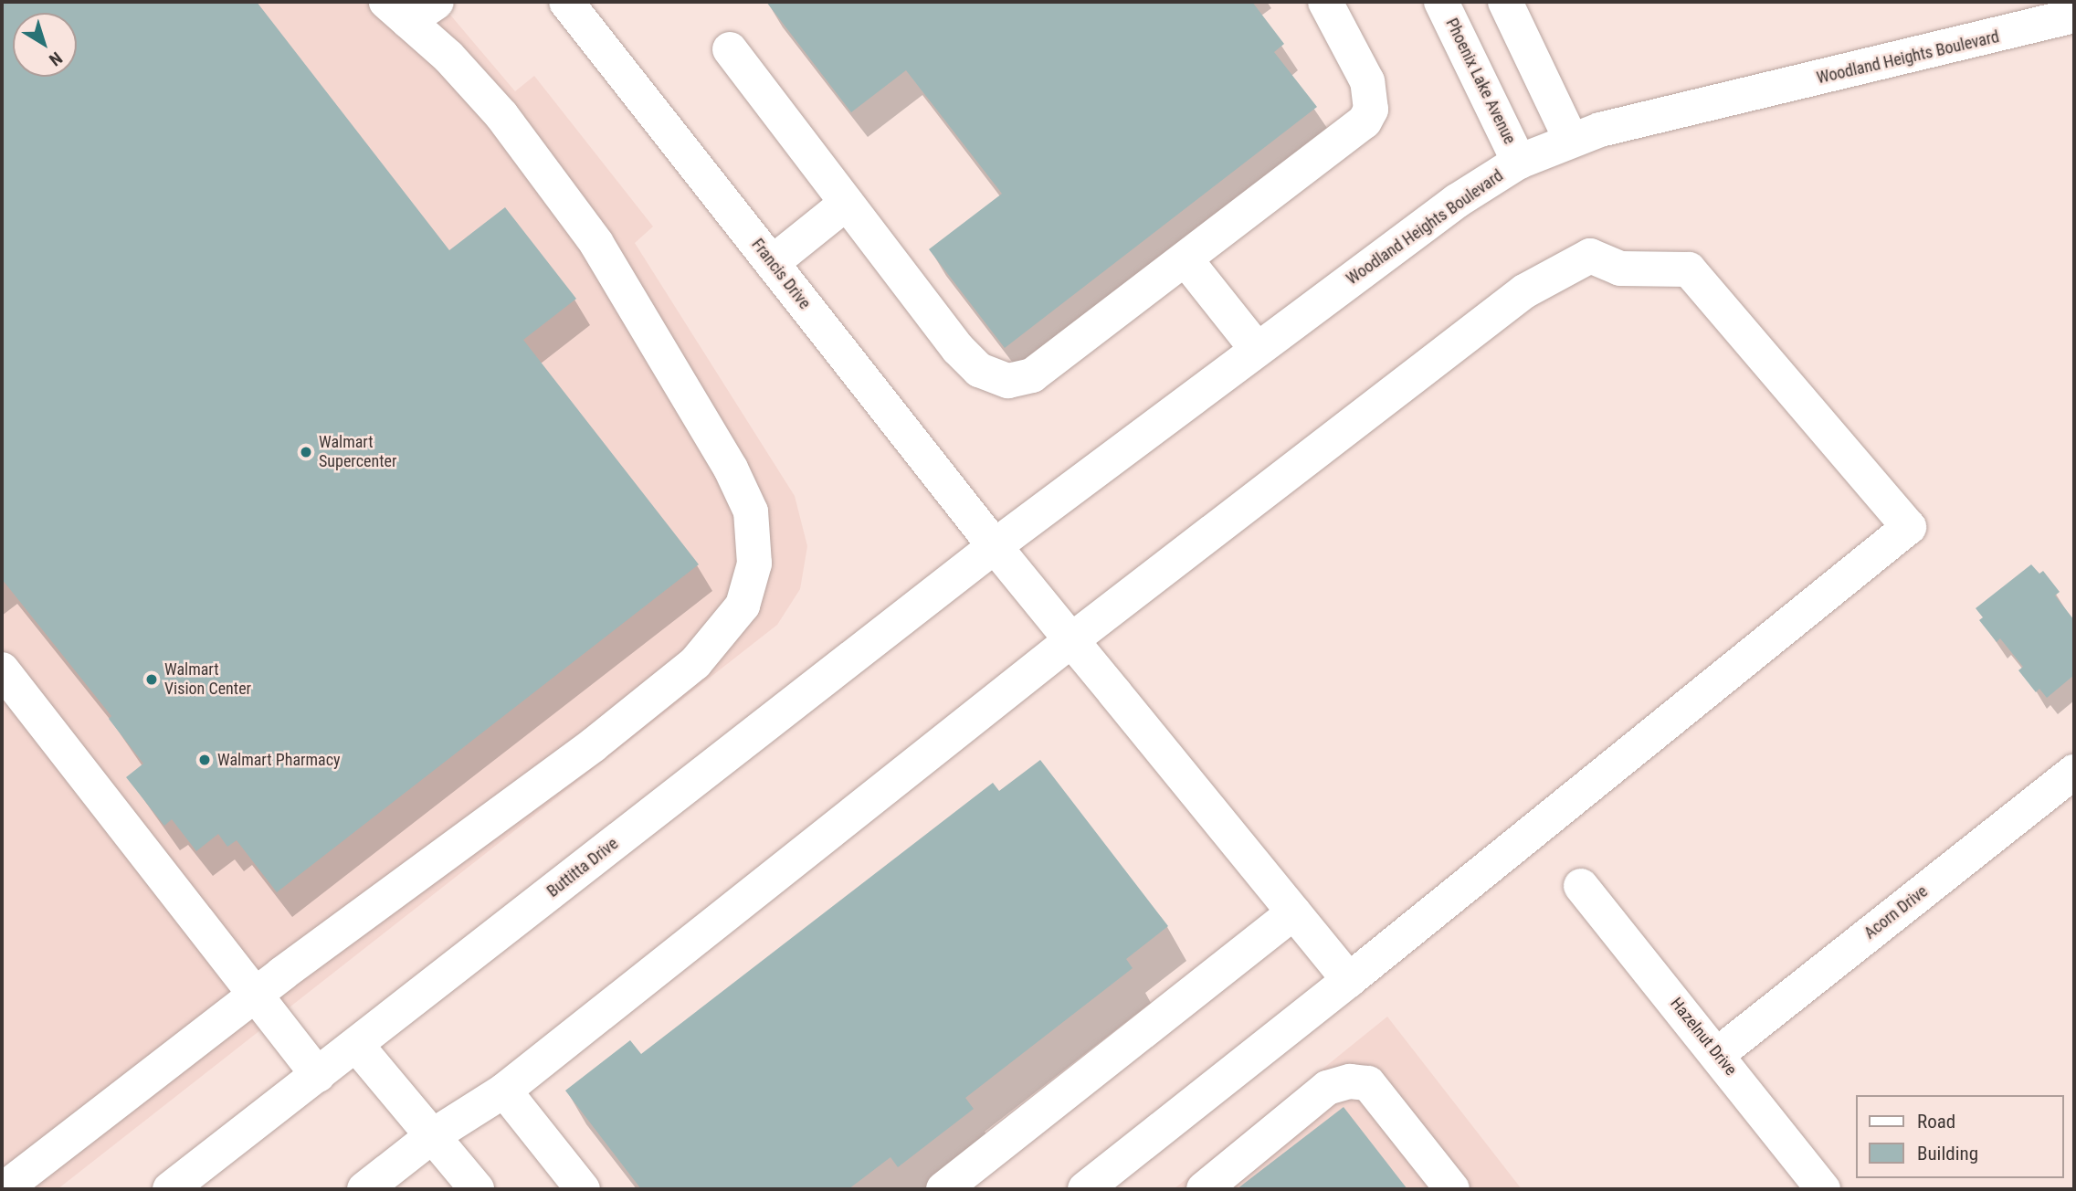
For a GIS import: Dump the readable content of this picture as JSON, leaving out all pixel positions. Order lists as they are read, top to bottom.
{
  "streets": {
    "street": [
      "Woodland Heights Boulevard",
      "Phoenix Lake Avenue",
      "Francis Drive",
      "Buttitta Drive",
      "Acorn Drive",
      "Hazelnut Drive"
    ]
  },
  "crossings": [
    ["Woodland Heights Boulevard", "Phoenix Lake Avenue"],
    ["Woodland Heights Boulevard", "Francis Drive"],
    ["Woodland Heights Boulevard", "Buttitta Drive"],
    ["Francis Drive", "Buttitta Drive"],
    ["Acorn Drive", "Hazelnut Drive"]
  ],
  "places": ["Walmart Supercenter", "Walmart Vision Center", "Walmart Pharmacy"],
  "legend": ["Road", "Building"],
  "north": "bottom right"
}
